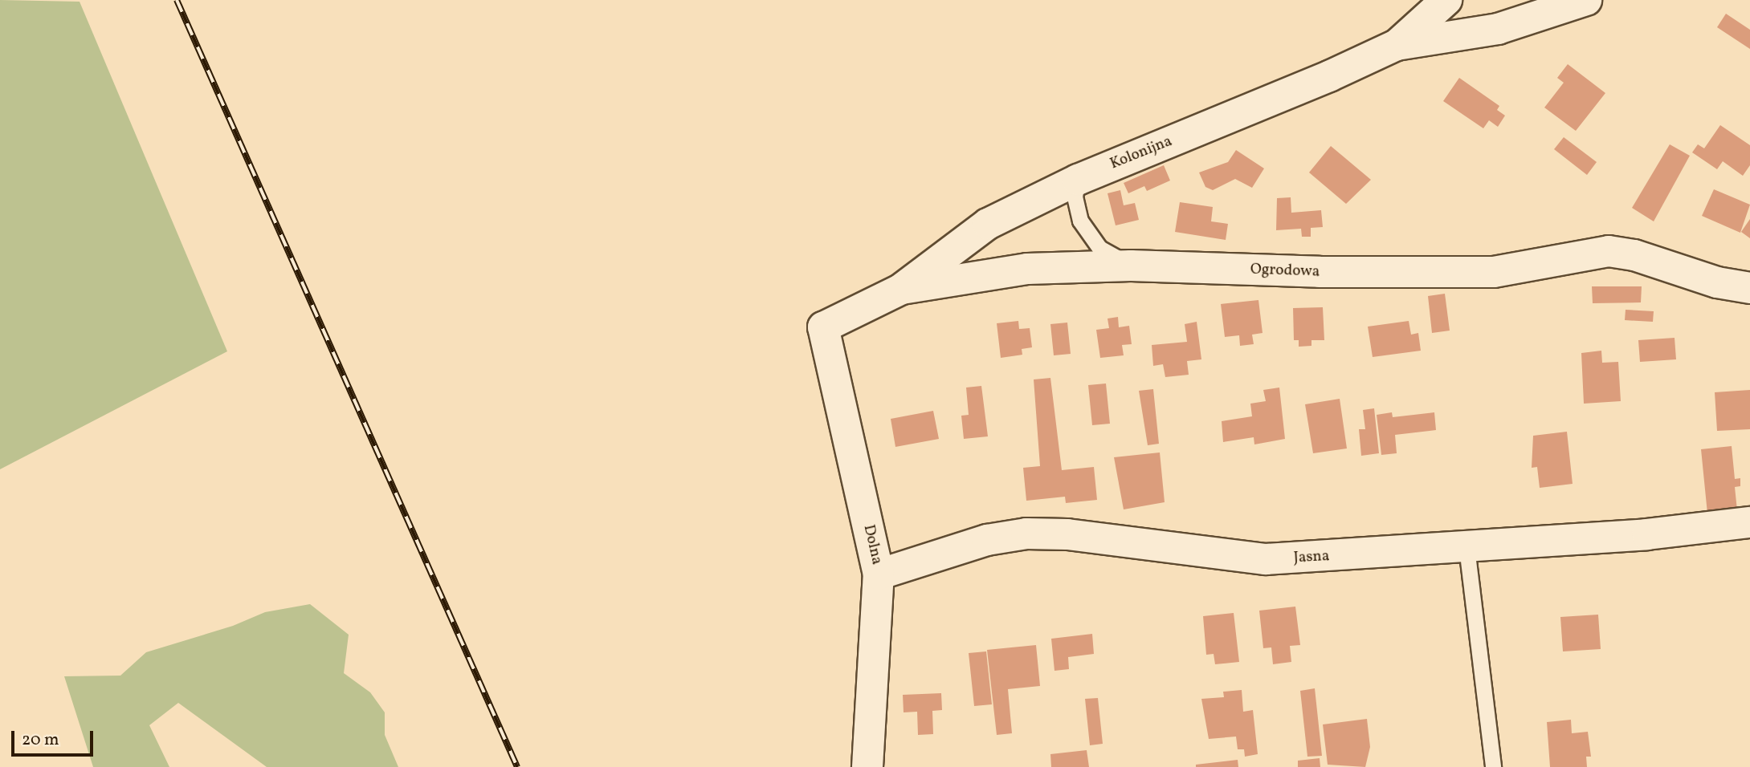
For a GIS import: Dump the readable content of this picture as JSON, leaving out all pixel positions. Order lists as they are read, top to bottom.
{
  "streets": {
    "street": [
      "Kolonijna",
      "Ogrodowa",
      "Dolna",
      "Jasna"
    ]
  },
  "crossings": [
    ["Kolonijna", "Ogrodowa"],
    ["Ogrodowa", "Dolna"],
    ["Dolna", "Jasna"]
  ],
  "scale_bar": "20 m"
}
